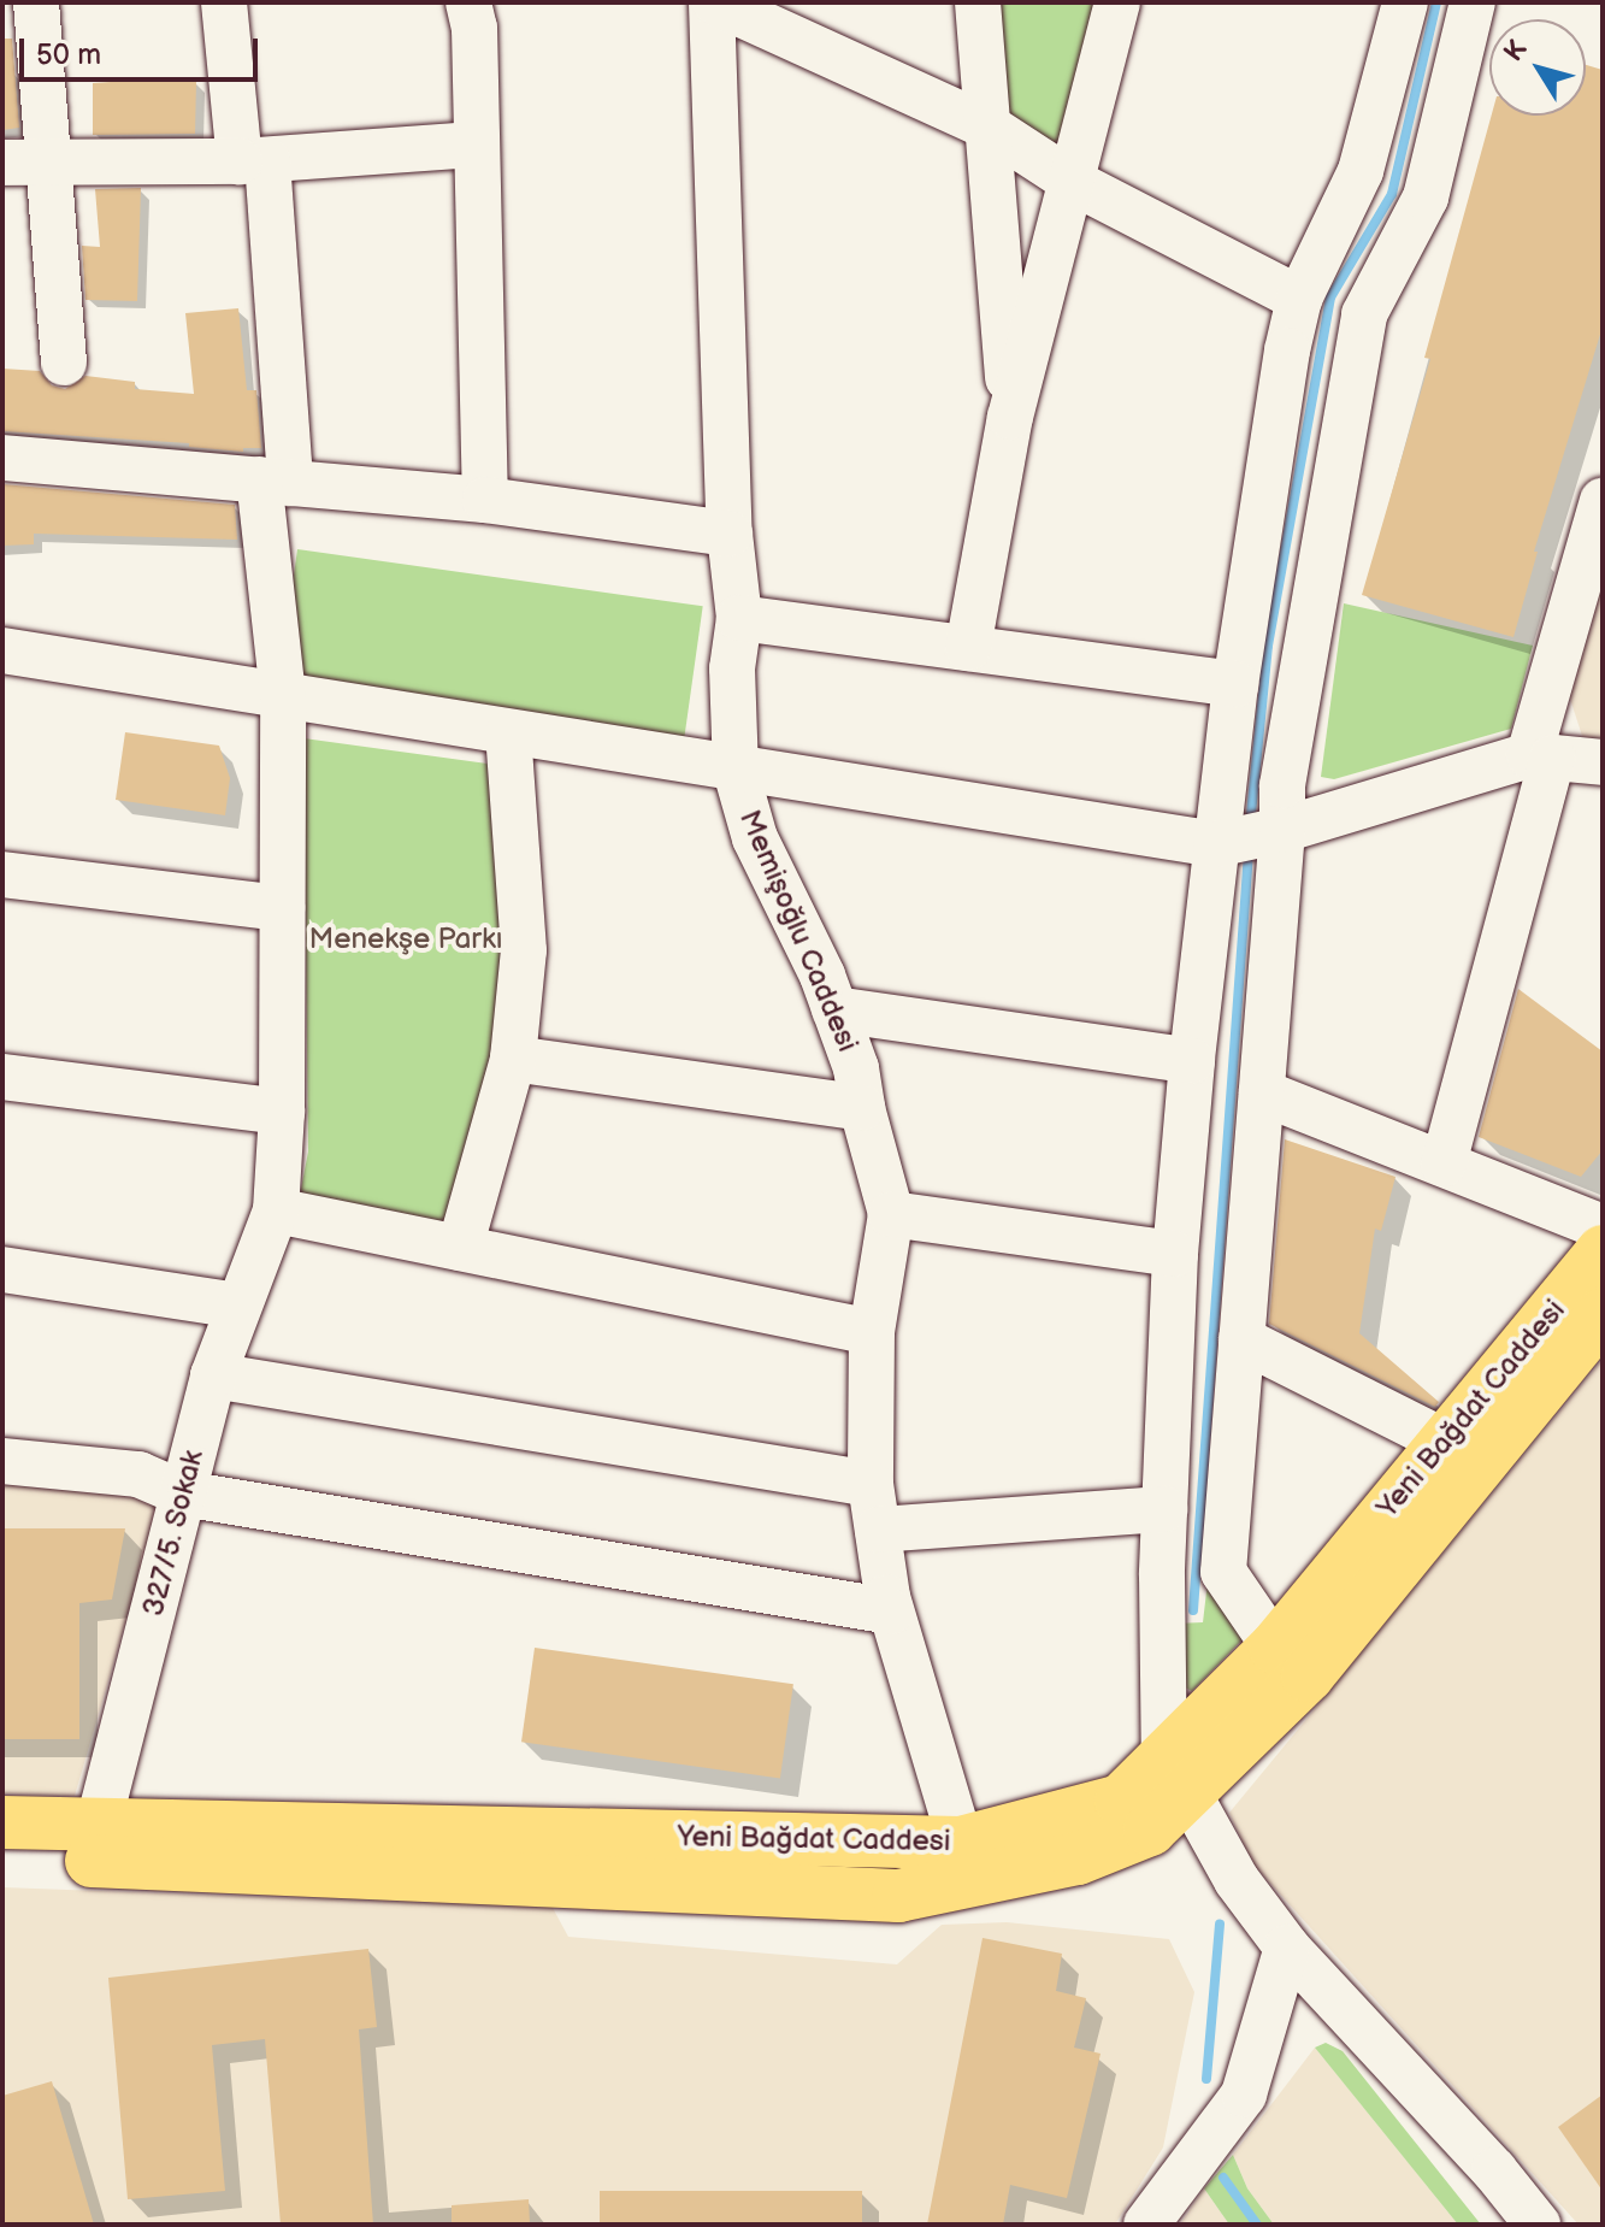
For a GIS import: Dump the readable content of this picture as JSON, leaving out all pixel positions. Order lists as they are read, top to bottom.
{
  "streets": {
    "main road": ["Yeni Bağdat Caddesi"],
    "street": ["Memişoğlu Caddesi", "327/5. Sokak"]
  },
  "crossings": [
    ["Memişoğlu Caddesi", "Yeni Bağdat Caddesi"],
    ["Yeni Bağdat Caddesi", "327/5. Sokak"]
  ],
  "parks": ["Menekşe Parkı"],
  "scale_bar": "50 m",
  "north": "top left"
}
